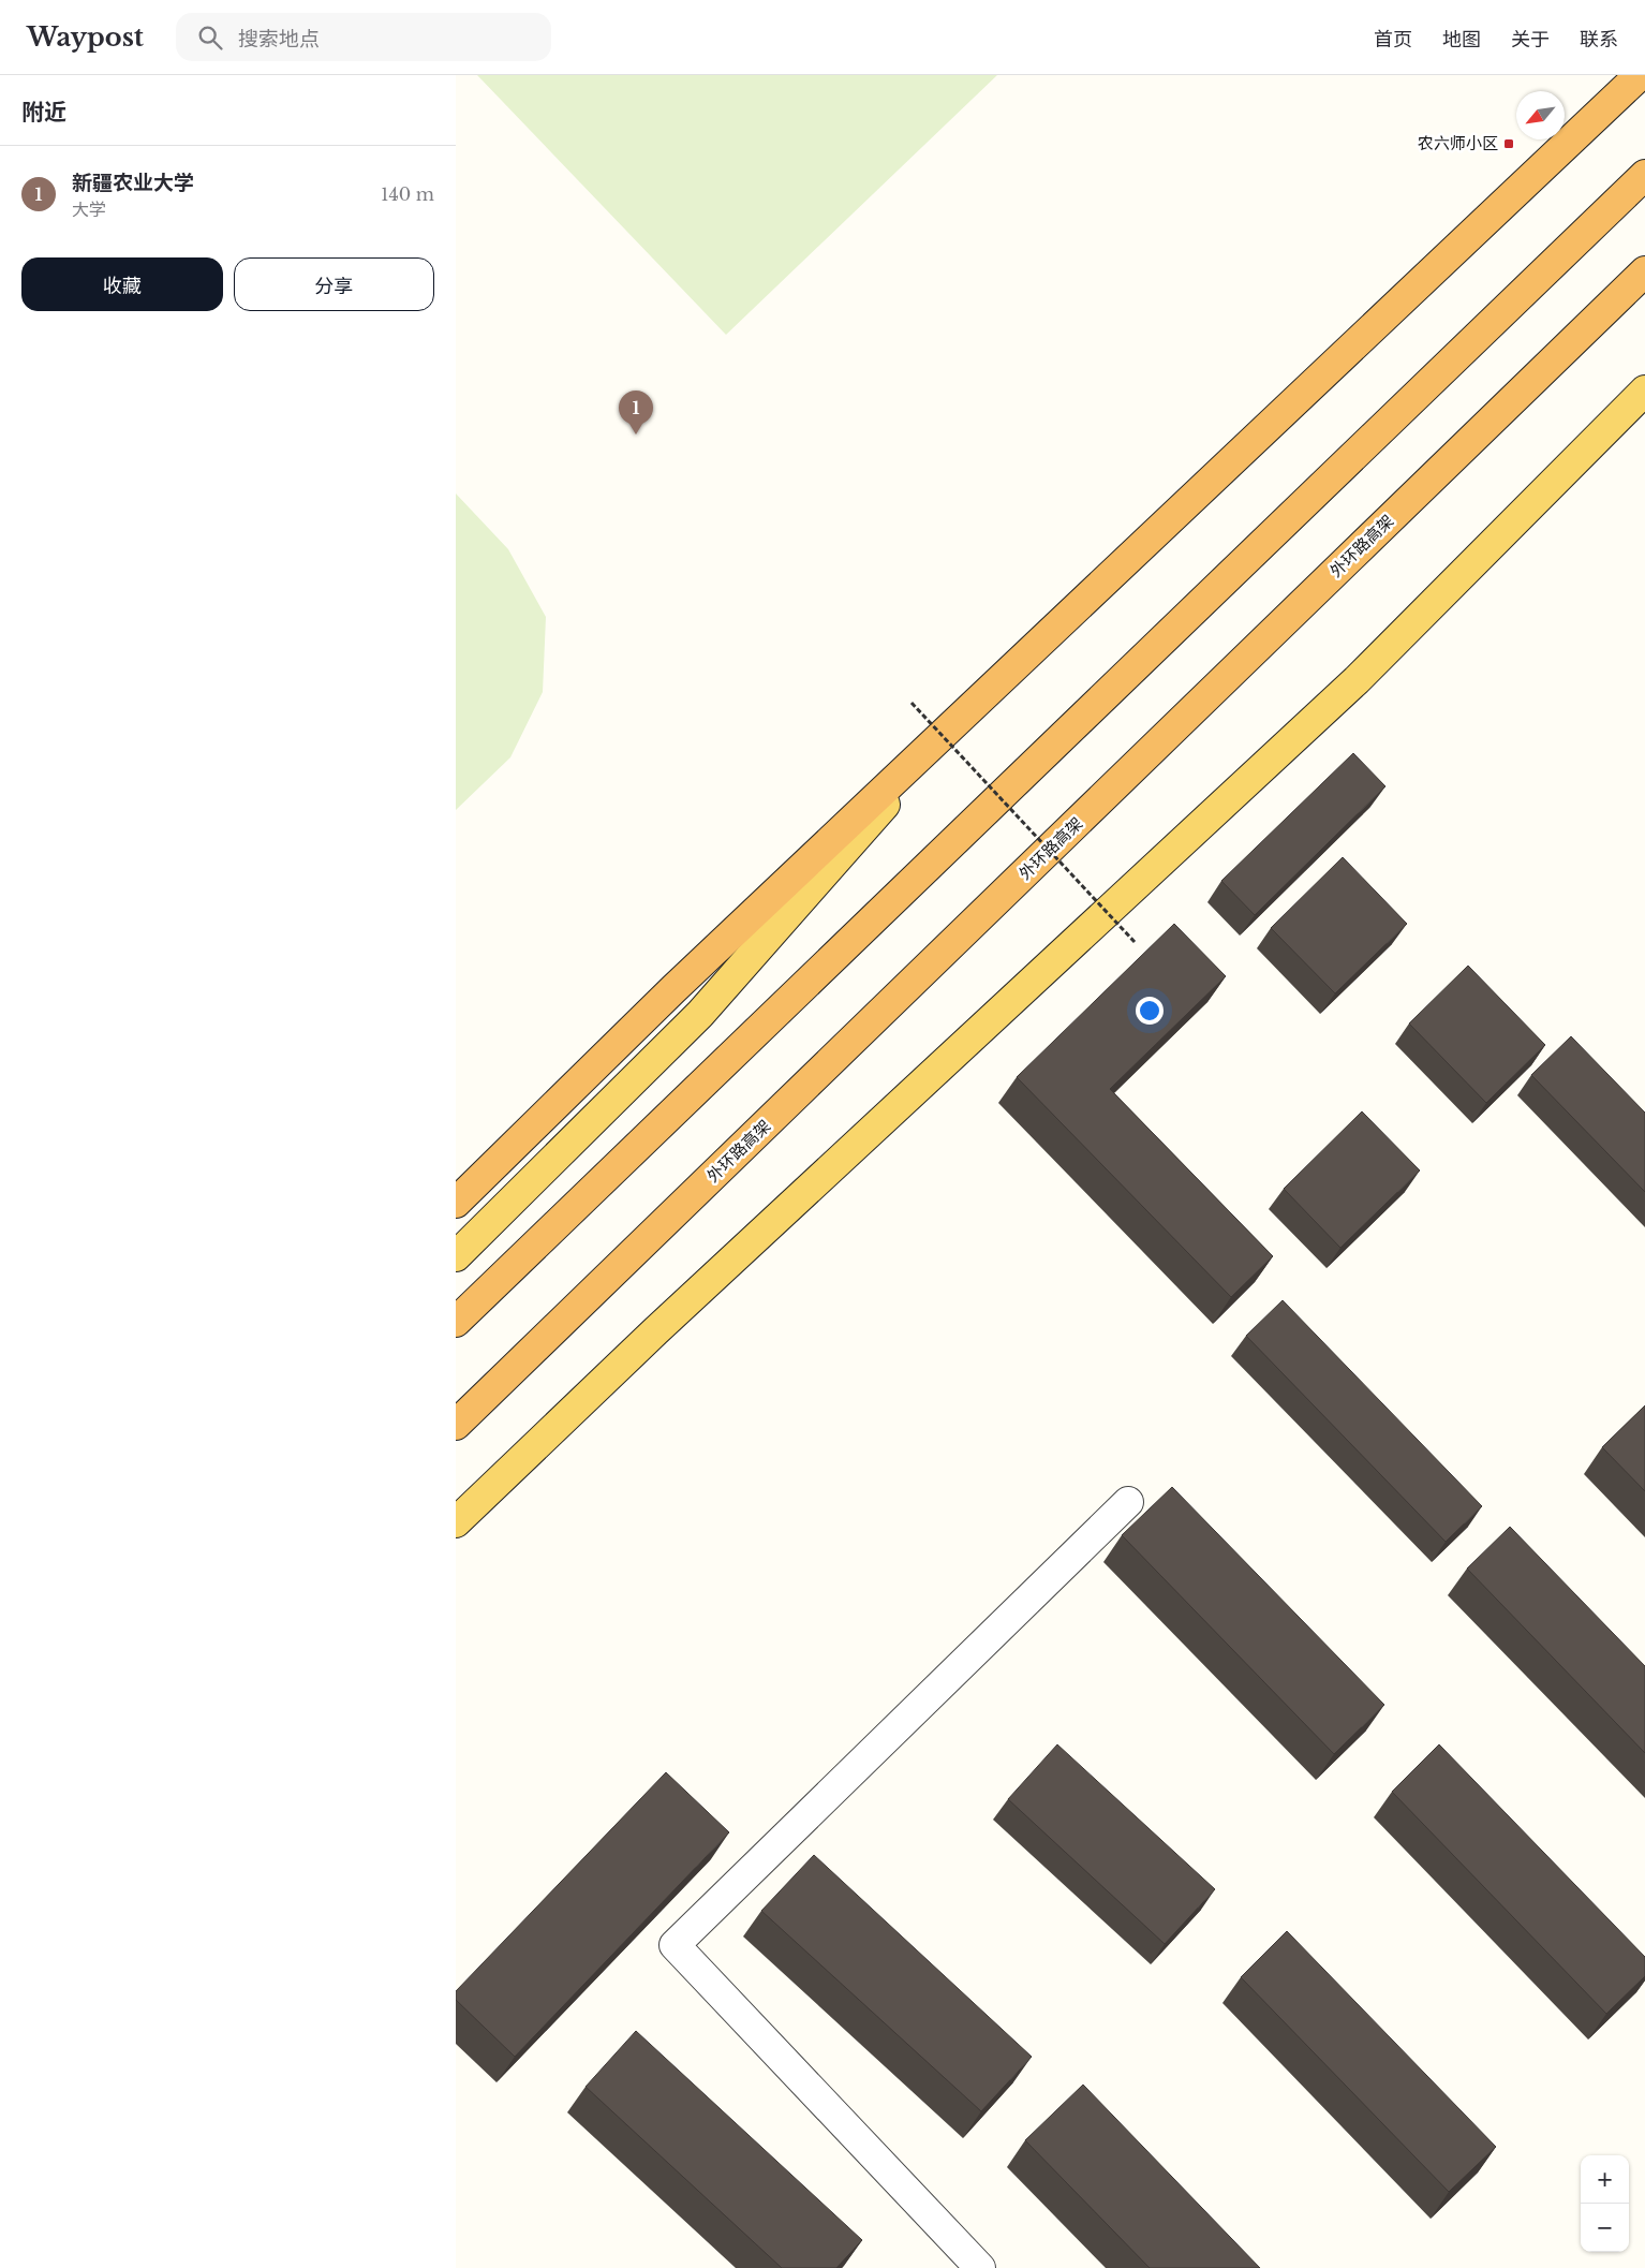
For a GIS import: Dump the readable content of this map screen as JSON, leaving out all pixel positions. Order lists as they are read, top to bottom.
{
  "streets": {
    "highway": ["外环路高架"]
  },
  "places": {
    "transit": ["农六师小区"]
  },
  "north": "bottom left",
  "page": {
    "header": "Waypost",
    "search": "搜索地点",
    "nav": [
      "首页",
      "地图",
      "关于",
      "联系"
    ],
    "heading": "附近",
    "list": [
      {
        "mark": "1",
        "name": "新疆农业大学",
        "note": "大学",
        "value": "140 m"
      }
    ],
    "buttons": ["收藏", "分享"],
    "pins": "1",
    "map_buttons": ["+", "−"]
  }
}
